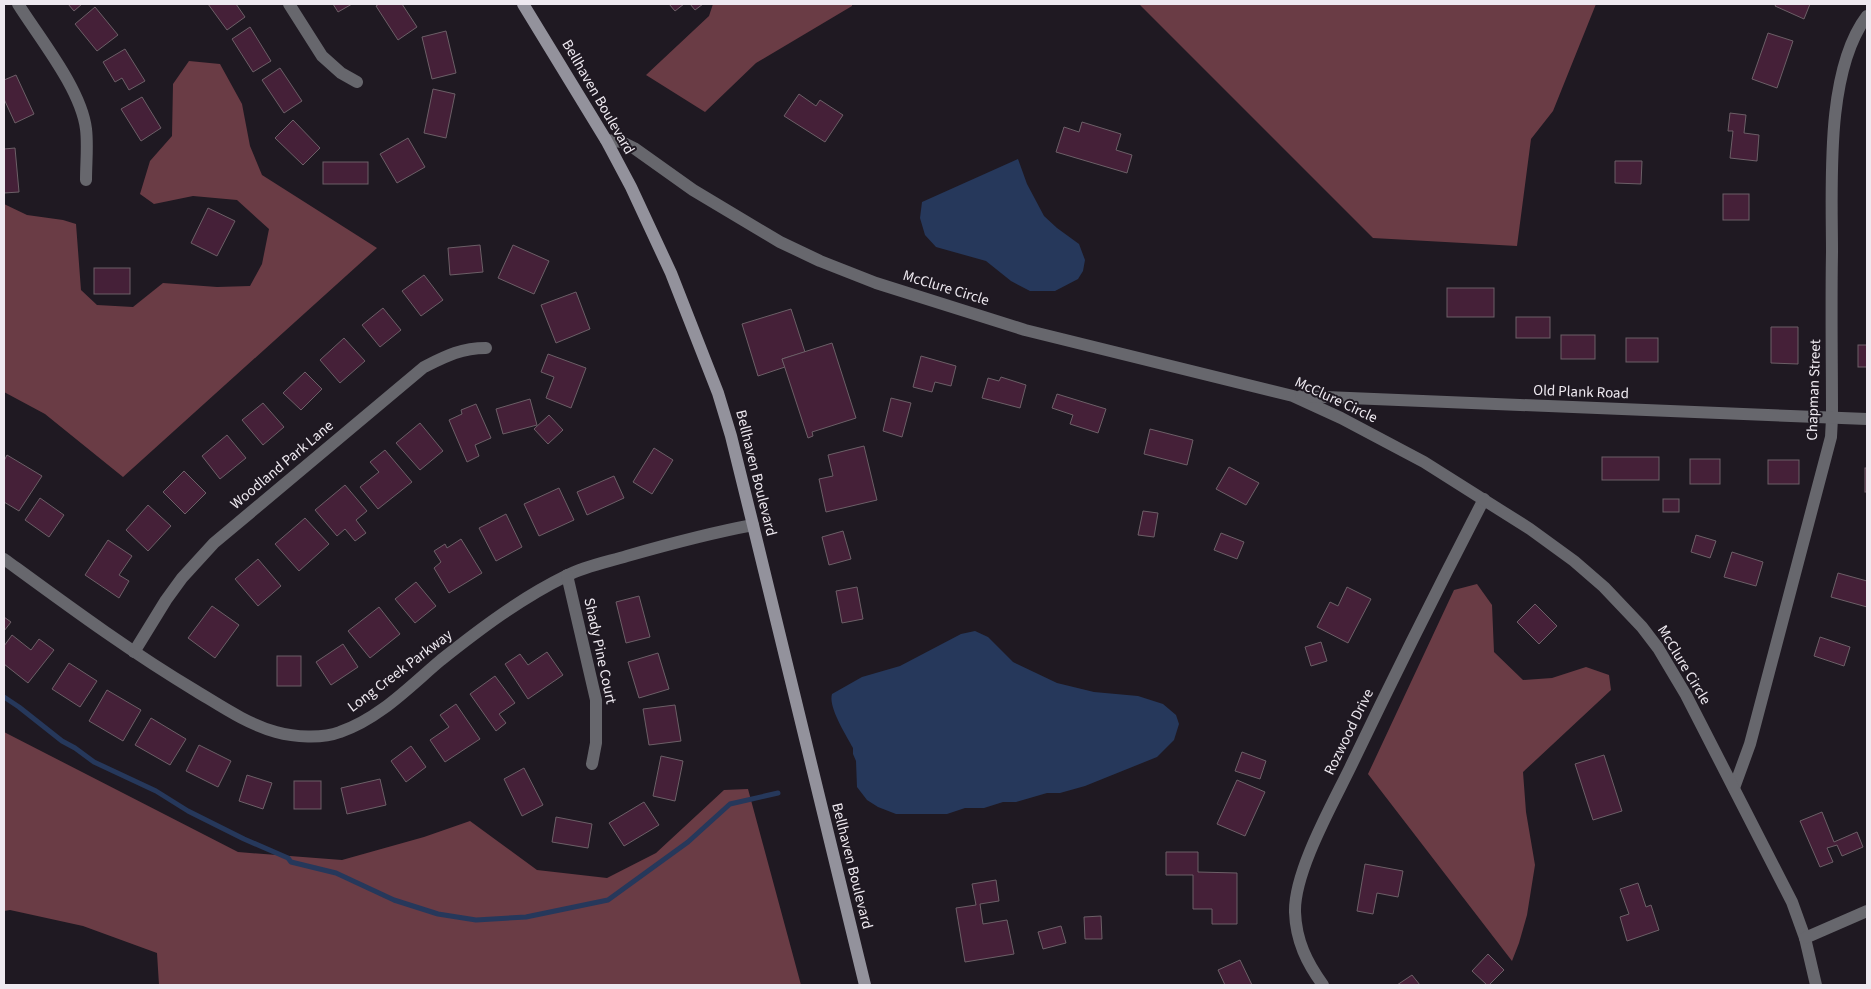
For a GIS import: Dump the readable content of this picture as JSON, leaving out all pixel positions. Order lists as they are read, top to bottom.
{
  "streets": {
    "main road": ["Bellhaven Boulevard"],
    "street": [
      "McClure Circle",
      "Chapman Street",
      "Old Plank Road",
      "Woodland Park Lane",
      "Shady Pine Court",
      "Long Creek Parkway",
      "Rozwood Drive"
    ]
  },
  "crossings": [
    ["Bellhaven Boulevard", "McClure Circle"],
    ["Bellhaven Boulevard", "Long Creek Parkway"],
    ["McClure Circle", "Chapman Street"],
    ["McClure Circle", "Old Plank Road"],
    ["McClure Circle", "Rozwood Drive"],
    ["Chapman Street", "Old Plank Road"],
    ["Woodland Park Lane", "Long Creek Parkway"],
    ["Shady Pine Court", "Long Creek Parkway"]
  ]
}
